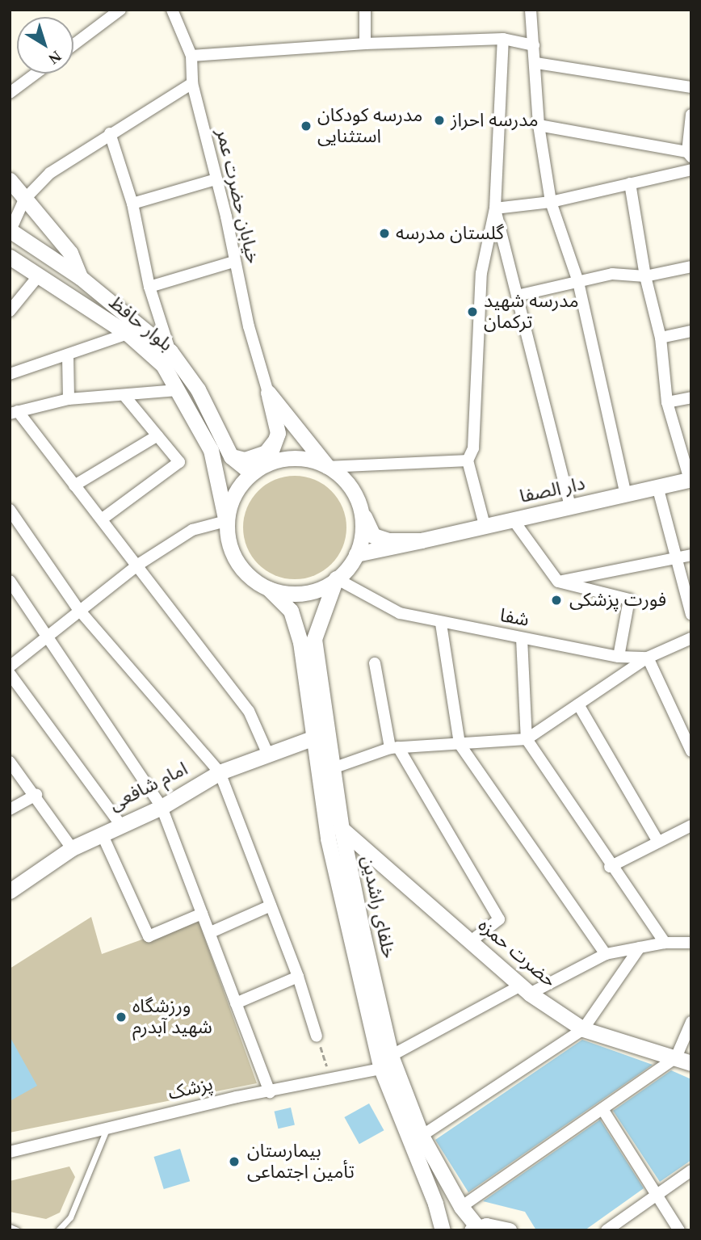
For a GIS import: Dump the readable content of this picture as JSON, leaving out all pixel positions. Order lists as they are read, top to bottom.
{
  "streets": {
    "main road": [
      "بلوار حافظ",
      "دار الصفا",
      "امام شافعی",
      "خلفای راشدین",
      "حضرت حمزه"
    ],
    "street": ["خیابان حضرت عمر", "شفا", "پزشک"]
  },
  "crossings": [
    ["بلوار حافظ", "شفا"],
    ["بلوار حافظ", "خلفای راشدین"],
    ["شفا", "خلفای راشدین"],
    ["امام شافعی", "خلفای راشدین"],
    ["خلفای راشدین", "حضرت حمزه"],
    ["خلفای راشدین", "پزشک"],
    ["حضرت حمزه", "پزشک"]
  ],
  "places": [
    "مدرسه احراز",
    "مدرسه کودکان استثنایی",
    "گلستان مدرسه",
    "مدرسه شهید ترکمان",
    "فورت پزشکی",
    "ورزشگاه شهید آبدرم",
    "بیمارستان تأمین اجتماعی"
  ],
  "north": "bottom right"
}
